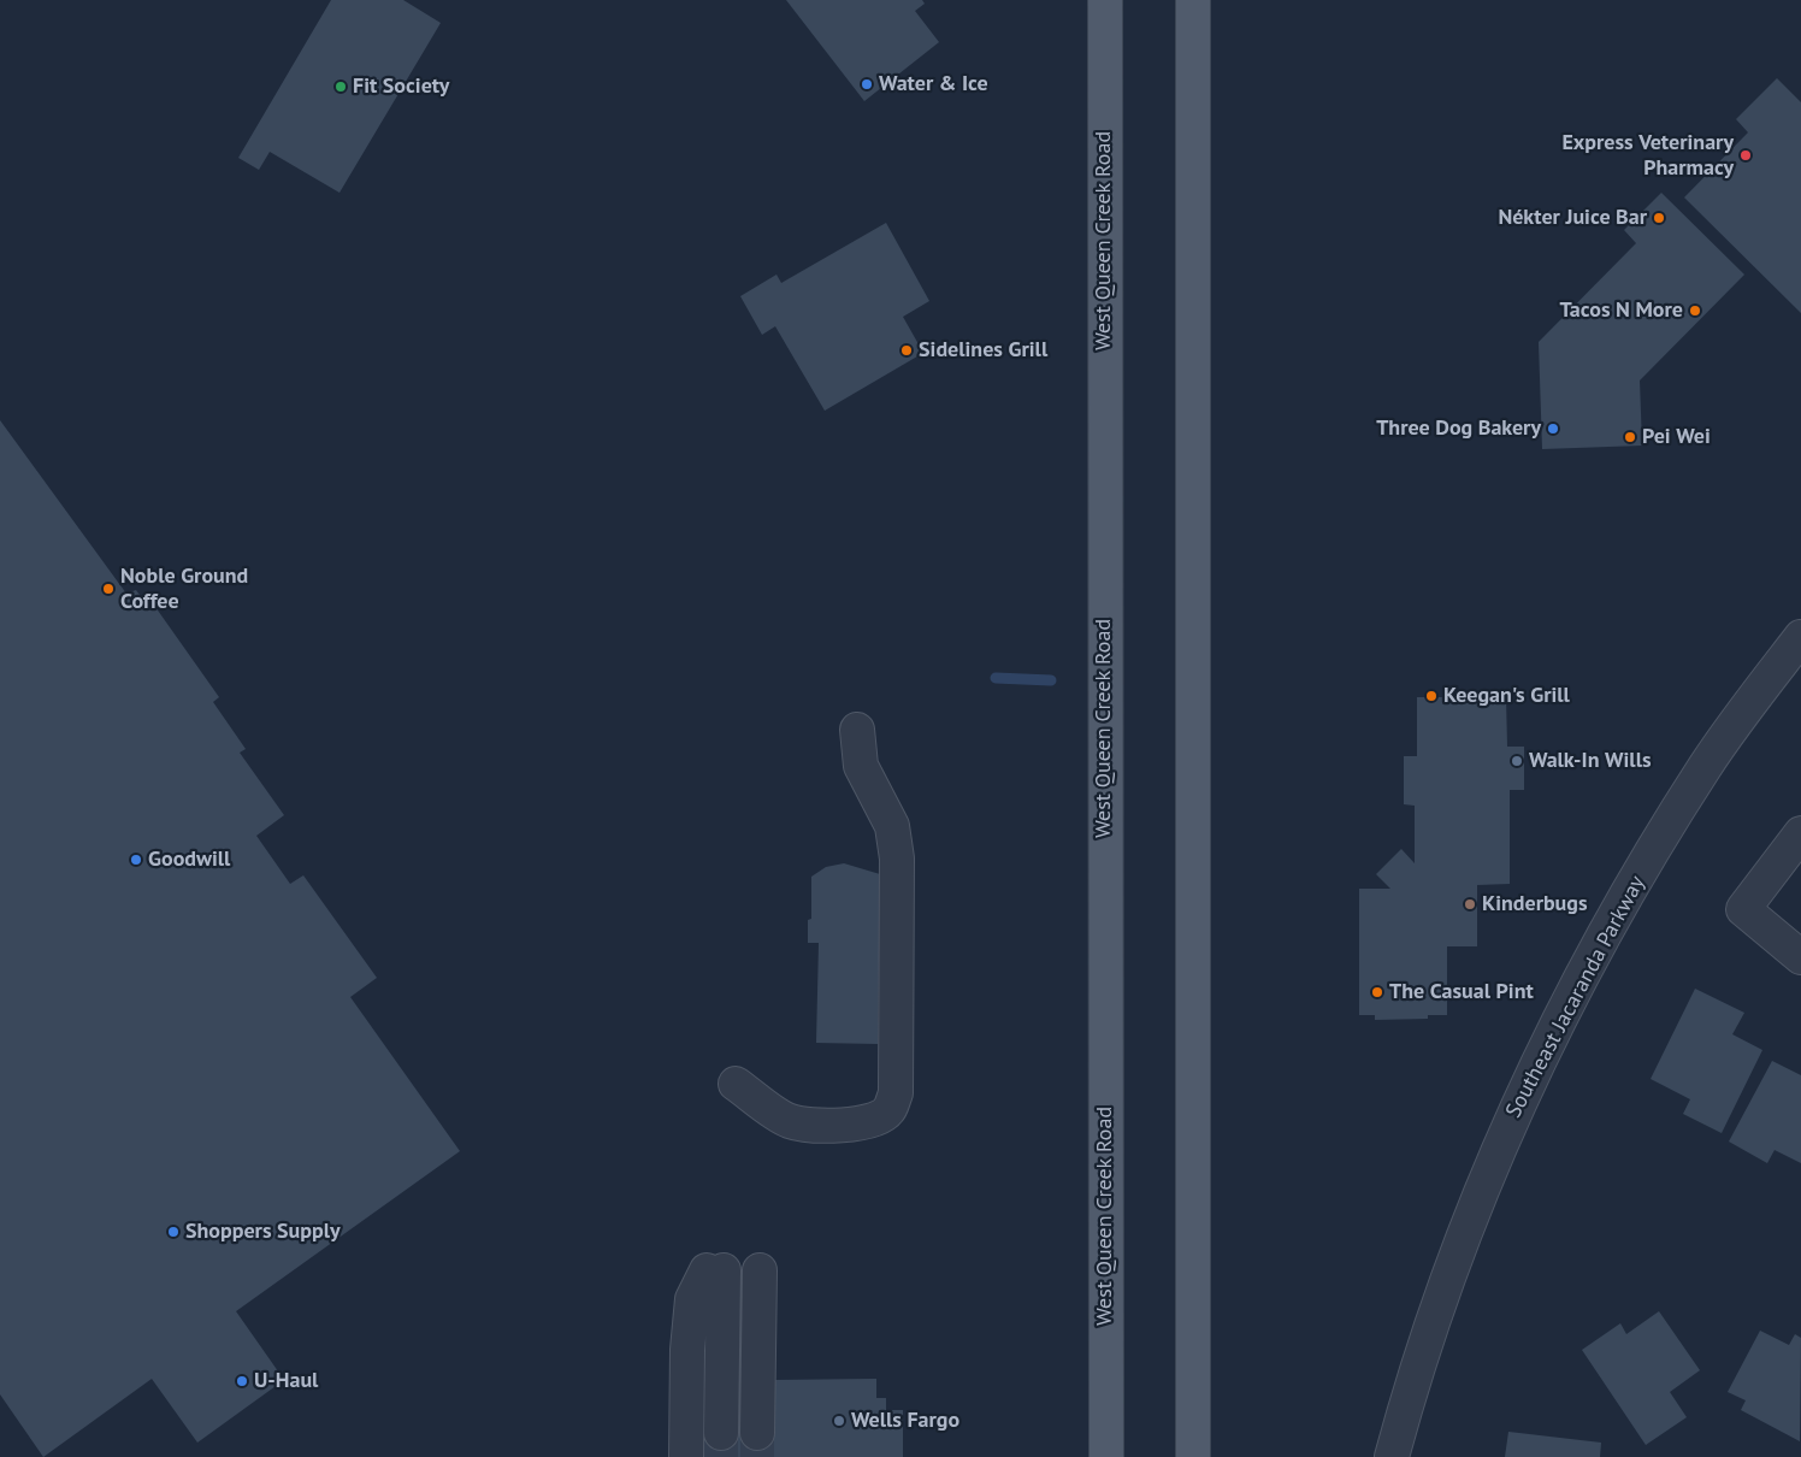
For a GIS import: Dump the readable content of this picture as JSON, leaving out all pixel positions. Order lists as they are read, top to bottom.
{
  "streets": {
    "main road": ["West Queen Creek Road"],
    "street": ["Southeast Jacaranda Parkway"]
  },
  "places": [
    "Water & Ice",
    "Fit Society",
    "Express Veterinary Pharmacy",
    "Nékter Juice Bar",
    "Tacos N More",
    "Sidelines Grill",
    "Three Dog Bakery",
    "Pei Wei",
    "Noble Ground Coffee",
    "Keegan's Grill",
    "Walk-In Wills",
    "Goodwill",
    "Kinderbugs",
    "The Casual Pint",
    "Shoppers Supply",
    "U-Haul",
    "Wells Fargo"
  ]
}
